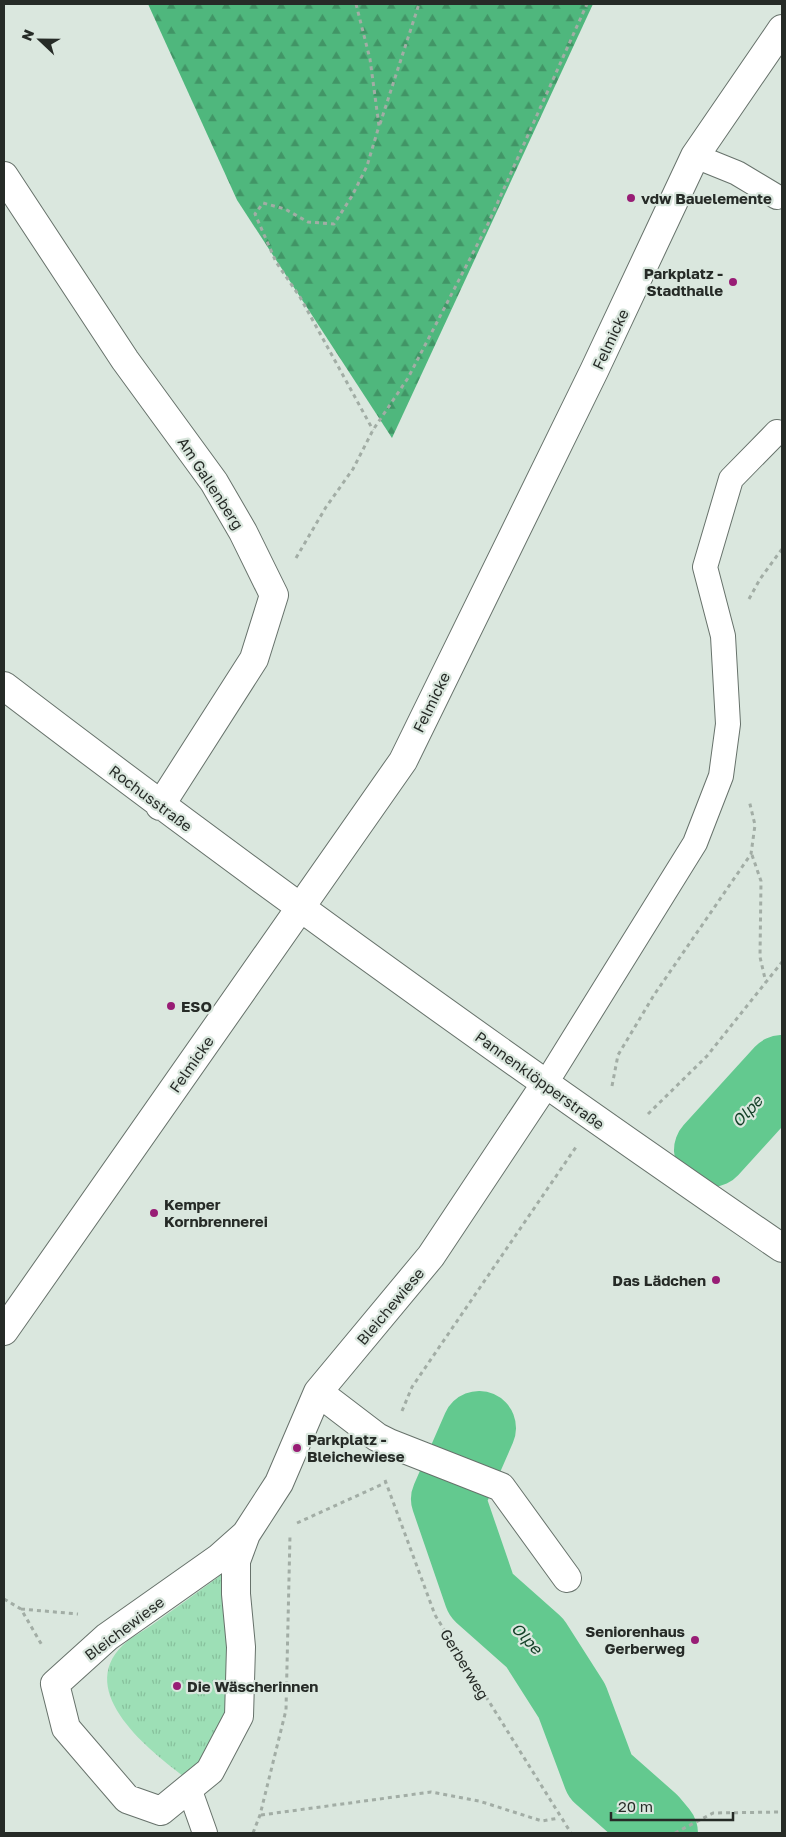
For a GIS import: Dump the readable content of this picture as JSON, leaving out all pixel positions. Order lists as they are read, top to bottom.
{
  "streets": {
    "street": [
      "Felmicke",
      "Am Gallenberg",
      "Rochusstraße",
      "Pannenklöpperstraße",
      "Bleichewiese"
    ],
    "path": ["Gerberweg"]
  },
  "crossings": [
    ["Felmicke", "Rochusstraße"],
    ["Felmicke", "Pannenklöpperstraße"],
    ["Rochusstraße", "Pannenklöpperstraße"],
    ["Pannenklöpperstraße", "Bleichewiese"]
  ],
  "water": ["Olpe"],
  "places": [
    "vdw Bauelemente",
    "Parkplatz - Stadthalle",
    "ESO",
    "Kemper Kornbrennerei",
    "Das Lädchen",
    "Parkplatz - Bleichewiese",
    "Seniorenhaus Gerberweg",
    "Die Wäscherinnen"
  ],
  "scale_bar": "20 m",
  "north": "left"
}
